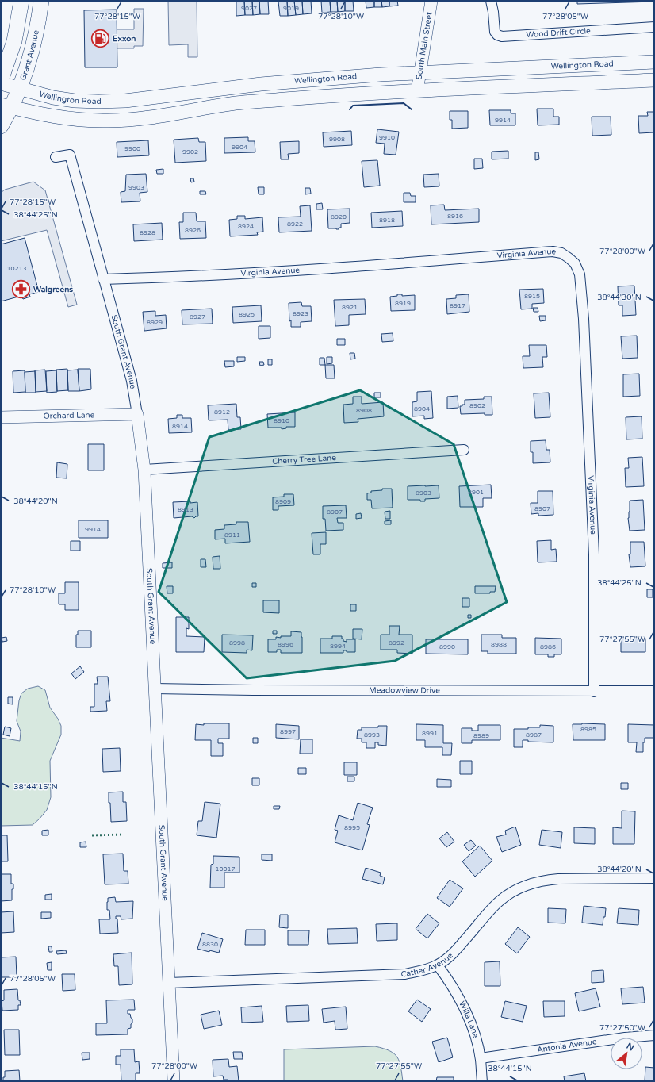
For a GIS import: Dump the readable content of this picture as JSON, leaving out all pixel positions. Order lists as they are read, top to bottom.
{
  "streets": {
    "main road": ["Grant Avenue", "Wellington Road"],
    "street": [
      "Wood Drift Circle",
      "South Main Street",
      "Virginia Avenue",
      "South Grant Avenue",
      "Orchard Lane",
      "Cherry Tree Lane",
      "Meadowview Drive",
      "Cather Avenue",
      "Willa Lane",
      "Antonia Avenue"
    ]
  },
  "crossings": [
    ["South Main Street", "Wellington Road"],
    ["Grant Avenue", "Wellington Road"],
    ["Virginia Avenue", "South Grant Avenue"],
    ["Virginia Avenue", "Meadowview Drive"],
    ["South Grant Avenue", "Orchard Lane"],
    ["South Grant Avenue", "Cherry Tree Lane"],
    ["South Grant Avenue", "Meadowview Drive"],
    ["South Grant Avenue", "Cather Avenue"],
    ["Cather Avenue", "Willa Lane"],
    ["Willa Lane", "Antonia Avenue"]
  ],
  "places": {
    "fuel station": ["Exxon"],
    "pharmacy": ["Walgreens"]
  },
  "house_numbers": [
    "9027",
    "9019",
    "9914",
    "9910",
    "9908",
    "9904",
    "9900",
    "9902",
    "9903",
    "8916",
    "8920",
    "8918",
    "8922",
    "8924",
    "8926",
    "8928",
    "10213",
    "8915",
    "8919",
    "8917",
    "8921",
    "8923",
    "8925",
    "8927",
    "8929",
    "8902",
    "8904",
    "8908",
    "8912",
    "8910",
    "8914",
    "8901",
    "8903",
    "8909",
    "8907",
    "8913",
    "8907",
    "9914",
    "8911",
    "8998",
    "8992",
    "8996",
    "8988",
    "8994",
    "8990",
    "8986",
    "8985",
    "8997",
    "8991",
    "8993",
    "8987",
    "8989",
    "8995",
    "10017",
    "8830"
  ],
  "north": "top right",
  "coordinates": [
    "77°28'15\"W",
    "77°28'10\"W",
    "77°28'05\"W",
    "38°44'25\"N",
    "77°28'00\"W",
    "38°44'30\"N",
    "38°44'20\"N",
    "77°27'55\"W",
    "38°44'15\"N",
    "77°27'50\"W"
  ]
}
